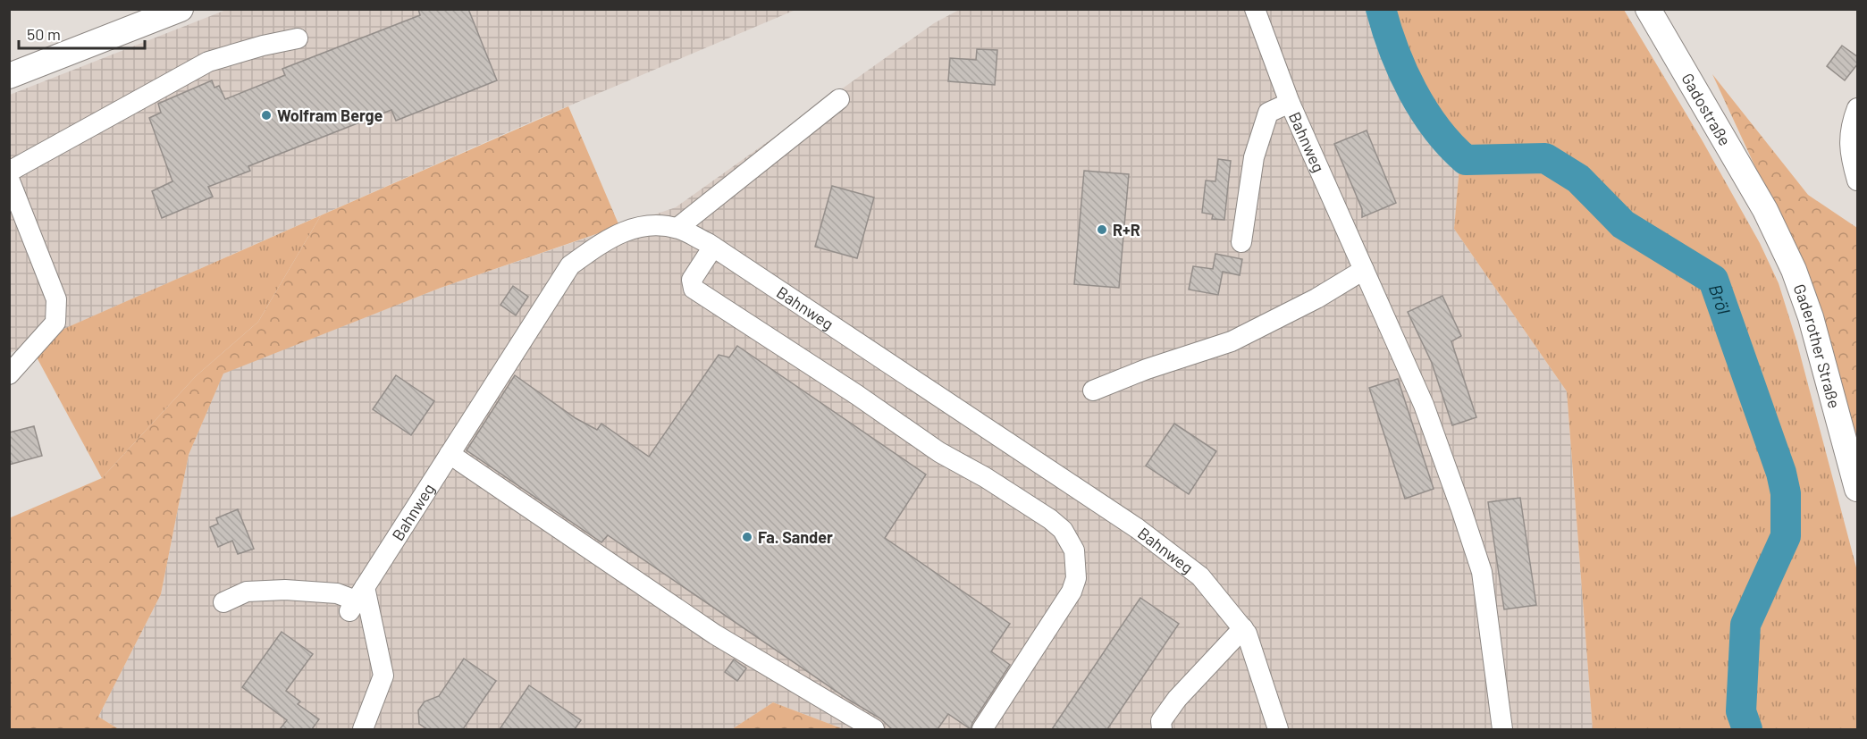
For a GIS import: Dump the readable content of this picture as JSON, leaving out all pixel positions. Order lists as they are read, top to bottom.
{
  "streets": {
    "main road": ["Gadostraße", "Gaderother Straße"],
    "street": ["Bahnweg"]
  },
  "crossings": [
    ["Gadostraße", "Gaderother Straße"]
  ],
  "water": ["Bröl"],
  "places": ["Wolfram Berge", "R+R", "Fa. Sander"],
  "scale_bar": "50 m"
}
